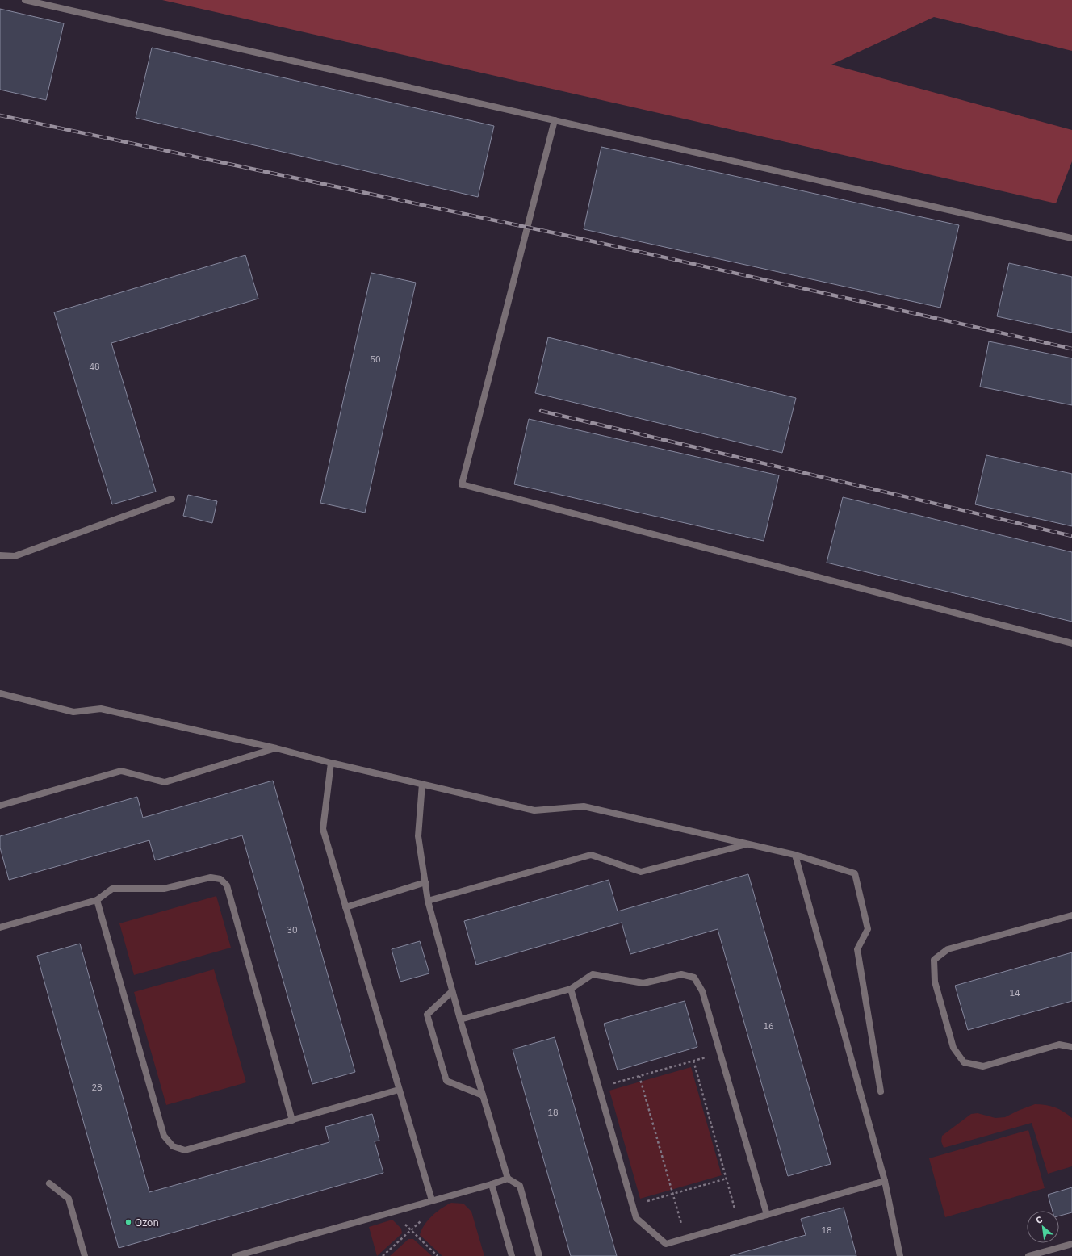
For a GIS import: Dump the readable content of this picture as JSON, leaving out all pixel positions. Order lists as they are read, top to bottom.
{
  "places": ["Ozon"],
  "house_numbers": [
    "50",
    "48",
    "30",
    "14",
    "16",
    "28",
    "18",
    "18"
  ],
  "north": "top left"
}
